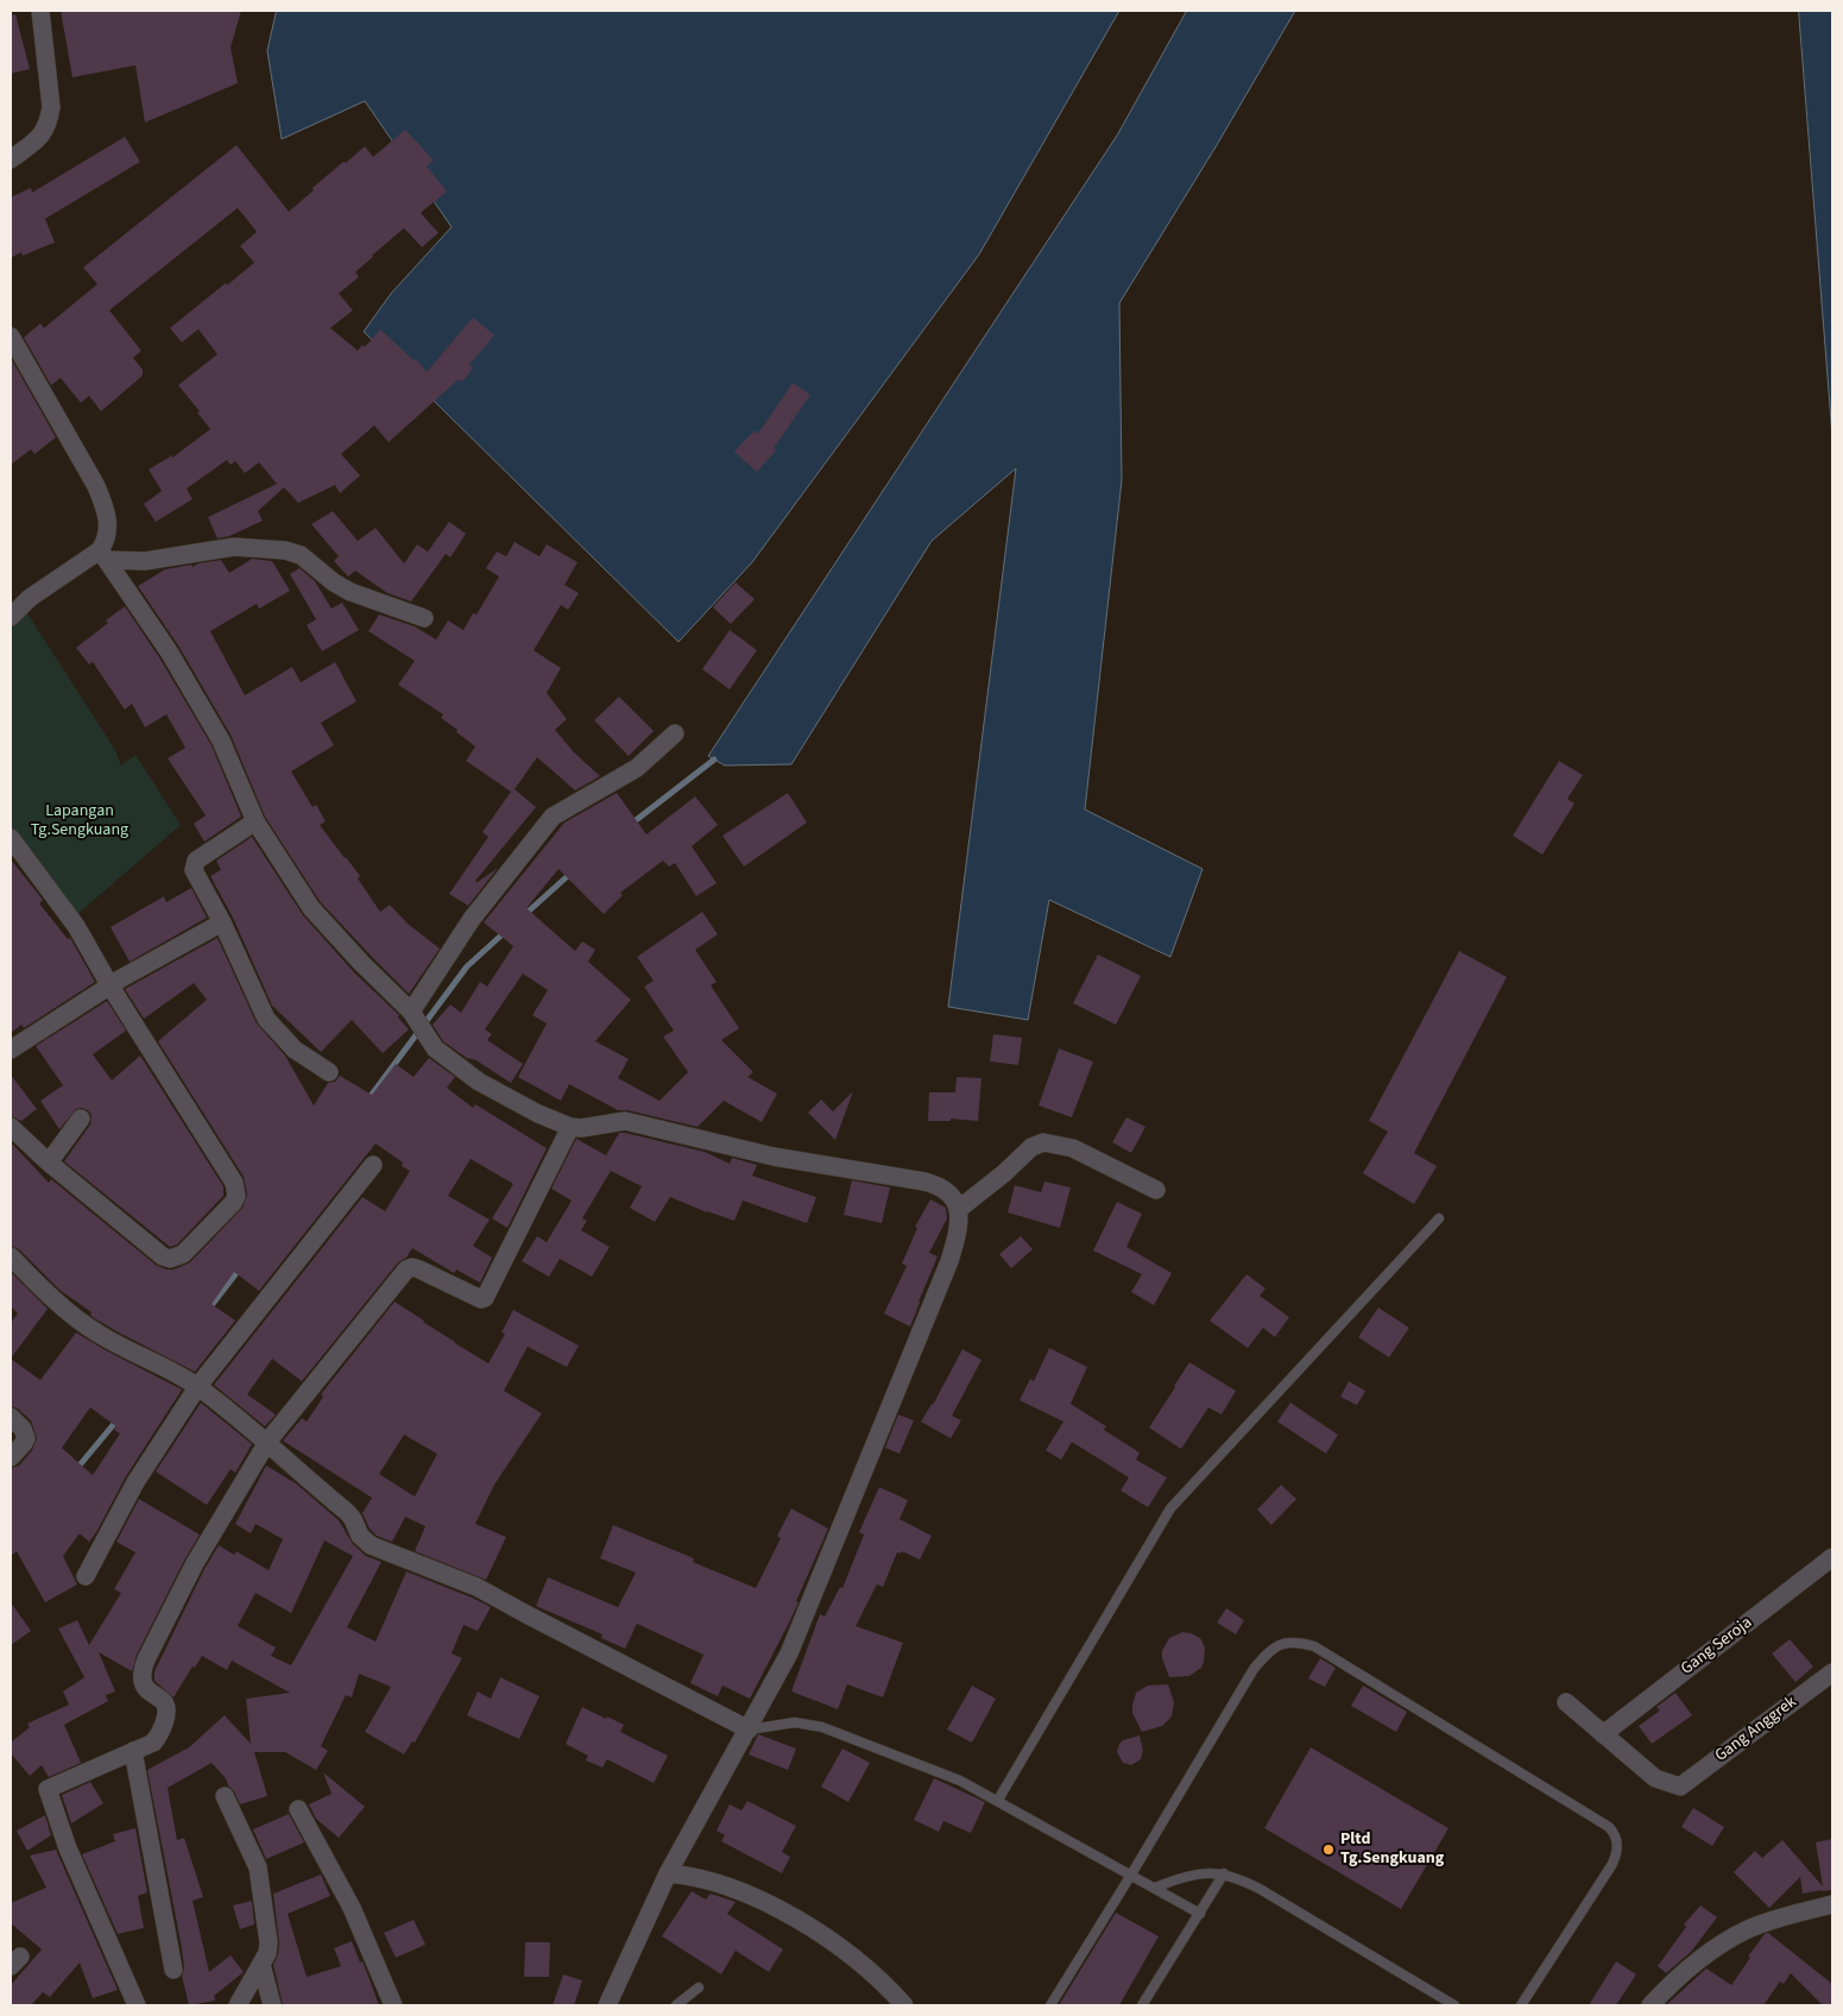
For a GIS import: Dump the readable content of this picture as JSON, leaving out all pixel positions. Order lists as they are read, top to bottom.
{
  "streets": {
    "street": ["Gang Seroja", "Gang Anggrek"]
  },
  "crossings": [
    ["Gang Seroja", "Gang Anggrek"]
  ],
  "parks": ["Lapangan Tg.Sengkuang"],
  "places": ["Pltd Tg.Sengkuang"]
}
